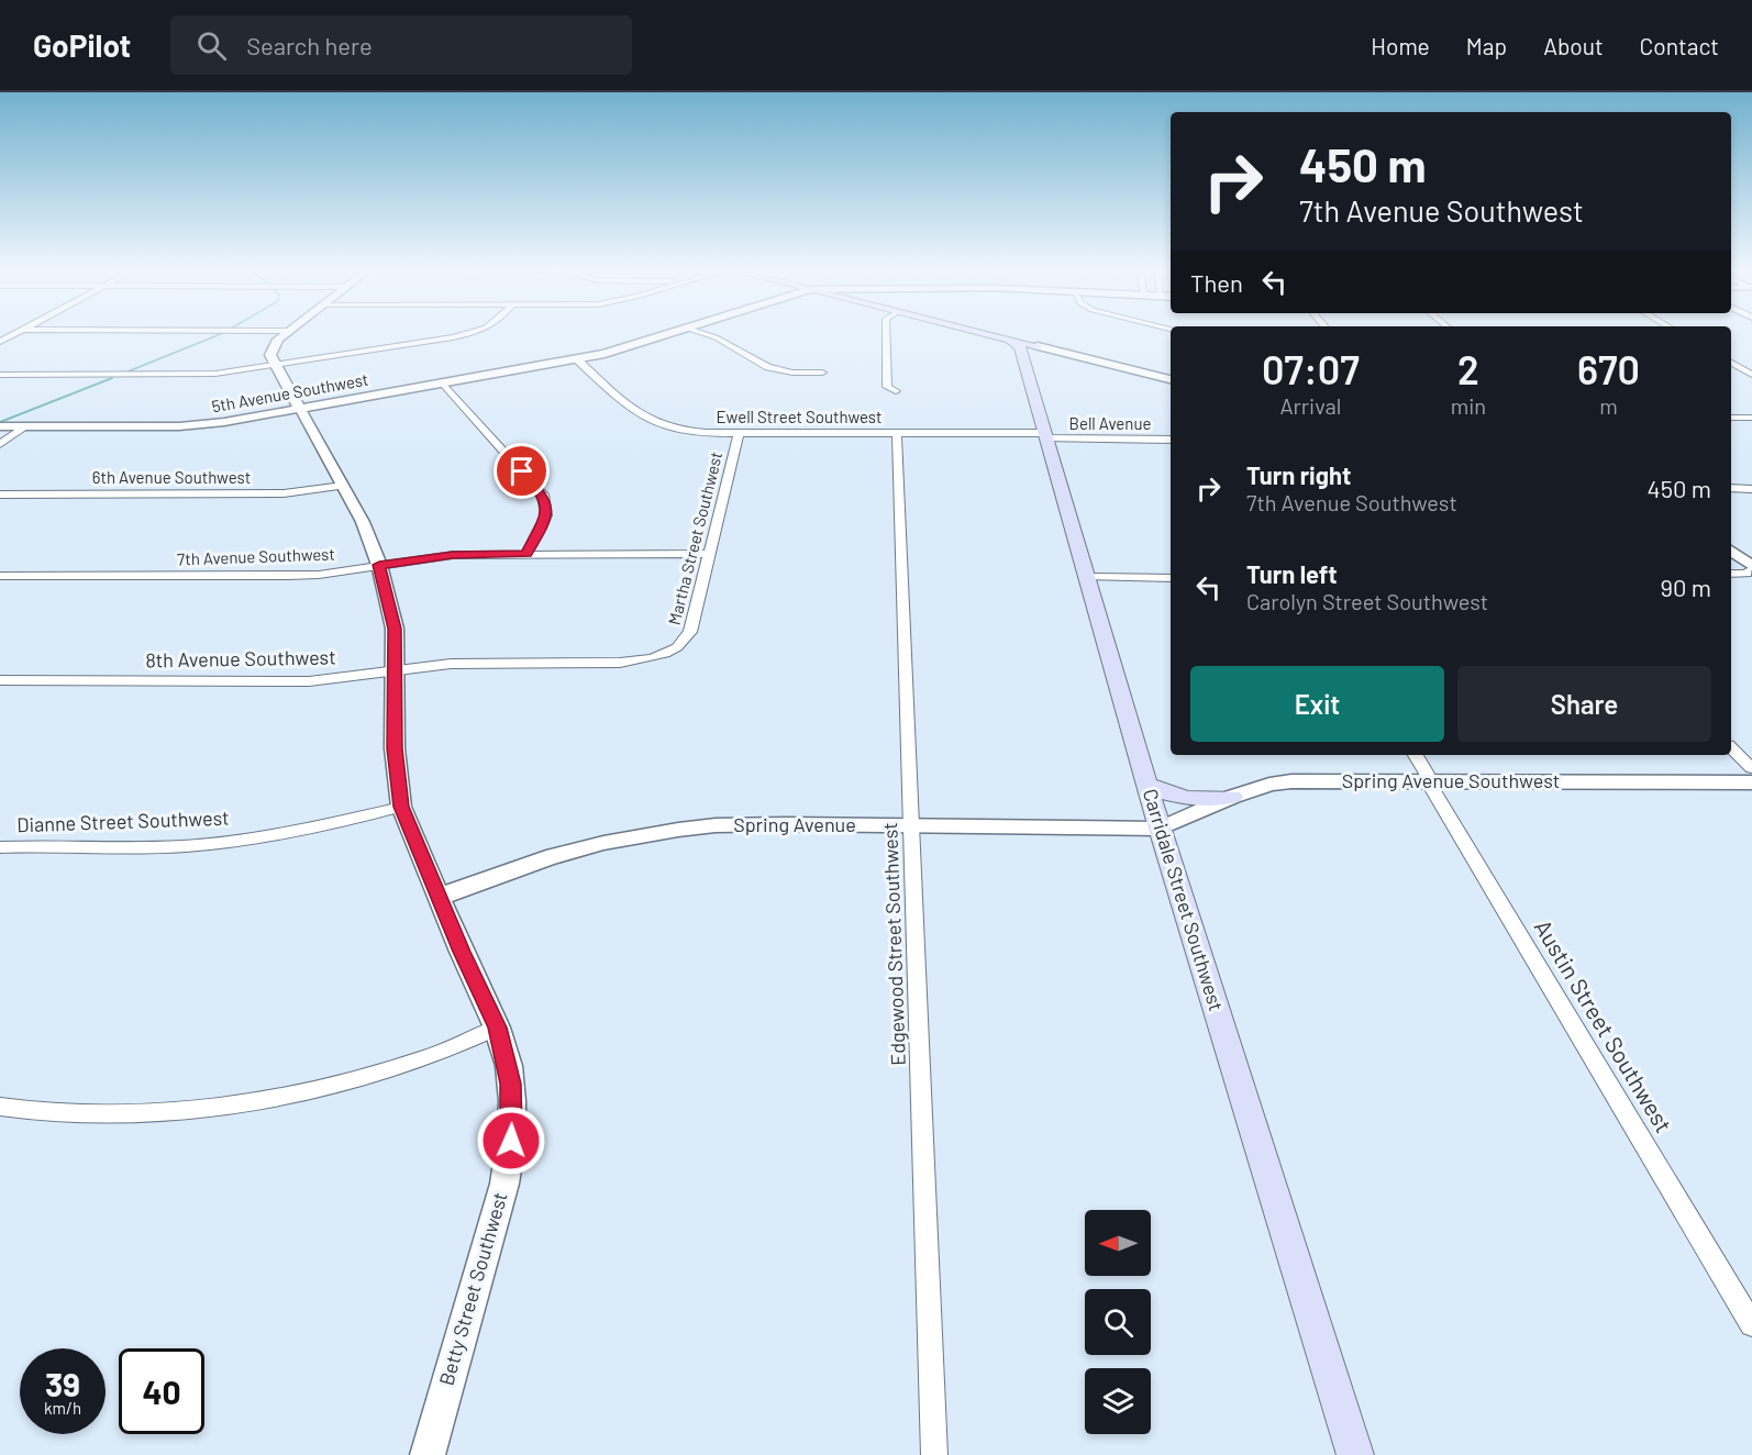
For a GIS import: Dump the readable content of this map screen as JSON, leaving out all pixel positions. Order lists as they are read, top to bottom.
{
  "streets": {
    "main road": ["Carridale Street Southwest"],
    "street": [
      "5th Avenue Southwest",
      "Ewell Street Southwest",
      "Bell Avenue",
      "6th Avenue Southwest",
      "Martha Street Southwest",
      "7th Avenue Southwest",
      "8th Avenue Southwest",
      "Spring Avenue Southwest",
      "Dianne Street Southwest",
      "Spring Avenue",
      "Edgewood Street Southwest",
      "Austin Street Southwest",
      "Betty Street Southwest"
    ]
  },
  "crossings": [
    ["5th Avenue Southwest", "Ewell Street Southwest"],
    ["5th Avenue Southwest", "Betty Street Southwest"],
    ["Ewell Street Southwest", "Bell Avenue"],
    ["Ewell Street Southwest", "Martha Street Southwest"],
    ["Ewell Street Southwest", "Carridale Street Southwest"],
    ["Ewell Street Southwest", "Edgewood Street Southwest"],
    ["Bell Avenue", "Carridale Street Southwest"],
    ["6th Avenue Southwest", "Betty Street Southwest"],
    ["Martha Street Southwest", "7th Avenue Southwest"],
    ["Martha Street Southwest", "8th Avenue Southwest"],
    ["7th Avenue Southwest", "Betty Street Southwest"],
    ["8th Avenue Southwest", "Betty Street Southwest"],
    ["Spring Avenue Southwest", "Spring Avenue"],
    ["Spring Avenue Southwest", "Carridale Street Southwest"],
    ["Spring Avenue Southwest", "Austin Street Southwest"],
    ["Dianne Street Southwest", "Betty Street Southwest"],
    ["Spring Avenue", "Carridale Street Southwest"],
    ["Spring Avenue", "Edgewood Street Southwest"],
    ["Spring Avenue", "Betty Street Southwest"]
  ],
  "north": "left",
  "page": {
    "header": "GoPilot",
    "search": "Search here",
    "nav": [
      "Home",
      "Map",
      "About",
      "Contact"
    ],
    "turn": ["450 m", "7th Avenue Southwest"],
    "then": "Then",
    "eta": [
      "07:07",
      "Arrival",
      "2",
      "min",
      "670",
      "m"
    ],
    "list": [
      {
        "name": "Turn right",
        "note": "7th Avenue Southwest",
        "value": "450 m"
      },
      {
        "name": "Turn left",
        "note": "Carolyn Street Southwest",
        "value": "90 m"
      }
    ],
    "buttons": ["Exit", "Share"],
    "speed": "39 km/h",
    "limit": "40"
  }
}
